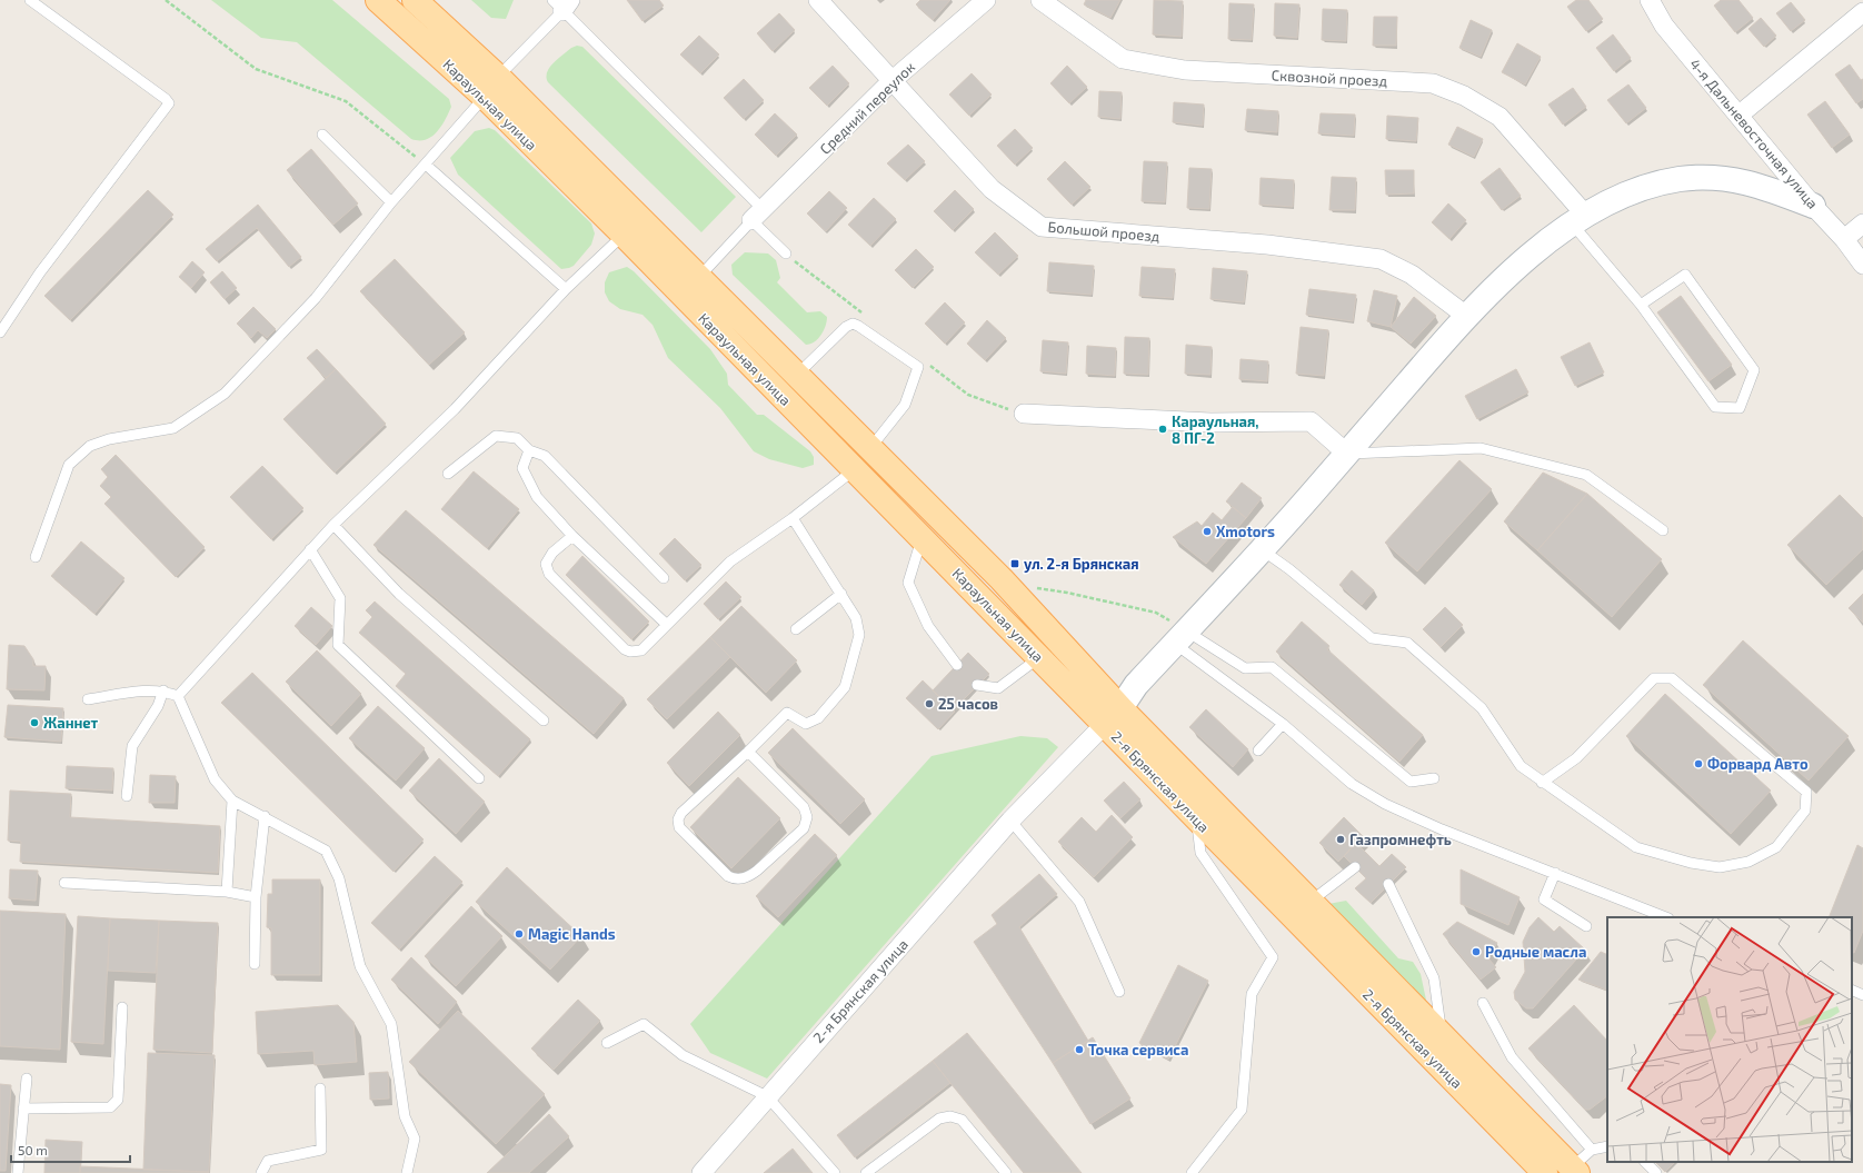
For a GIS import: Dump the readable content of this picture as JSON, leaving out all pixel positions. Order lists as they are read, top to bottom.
{
  "streets": {
    "main road": ["Караульная улица", "2-я Брянская улица"],
    "street": [
      "Сквозной проезд",
      "Средний переулок",
      "4-я Дальневосточная улица",
      "Большой проезд"
    ]
  },
  "crossings": [
    ["Караульная улица", "2-я Брянская улица"],
    ["Средний переулок", "Большой проезд"]
  ],
  "places": {
    "other": [
      "Караульная, 8 ПГ-2",
      "Xmotors",
      "25 часов",
      "Жаннет",
      "Форвард Авто",
      "Газпромнефть",
      "Magic Hands",
      "Родные масла",
      "Точка сервиса"
    ],
    "transit": ["ул. 2-я Брянская"]
  },
  "scale_bar": "50 m"
}
